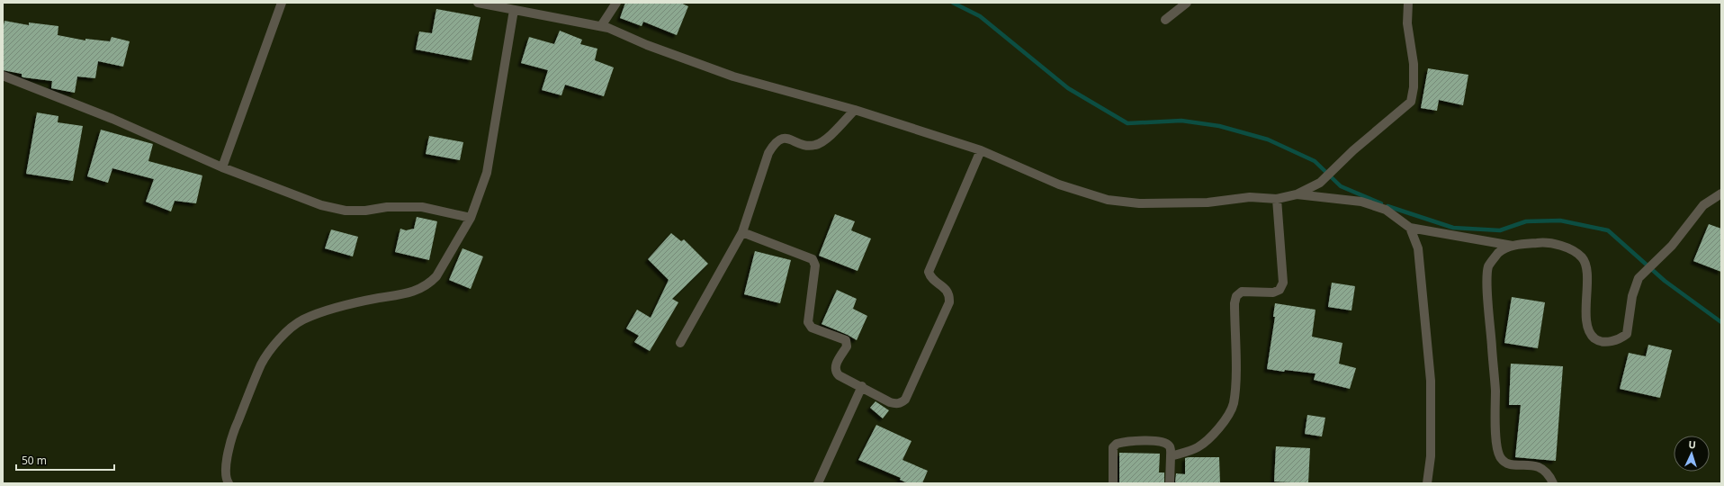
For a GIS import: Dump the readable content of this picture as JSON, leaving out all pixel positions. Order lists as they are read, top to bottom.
{
  "scale_bar": "50 m",
  "north": "top"
}
